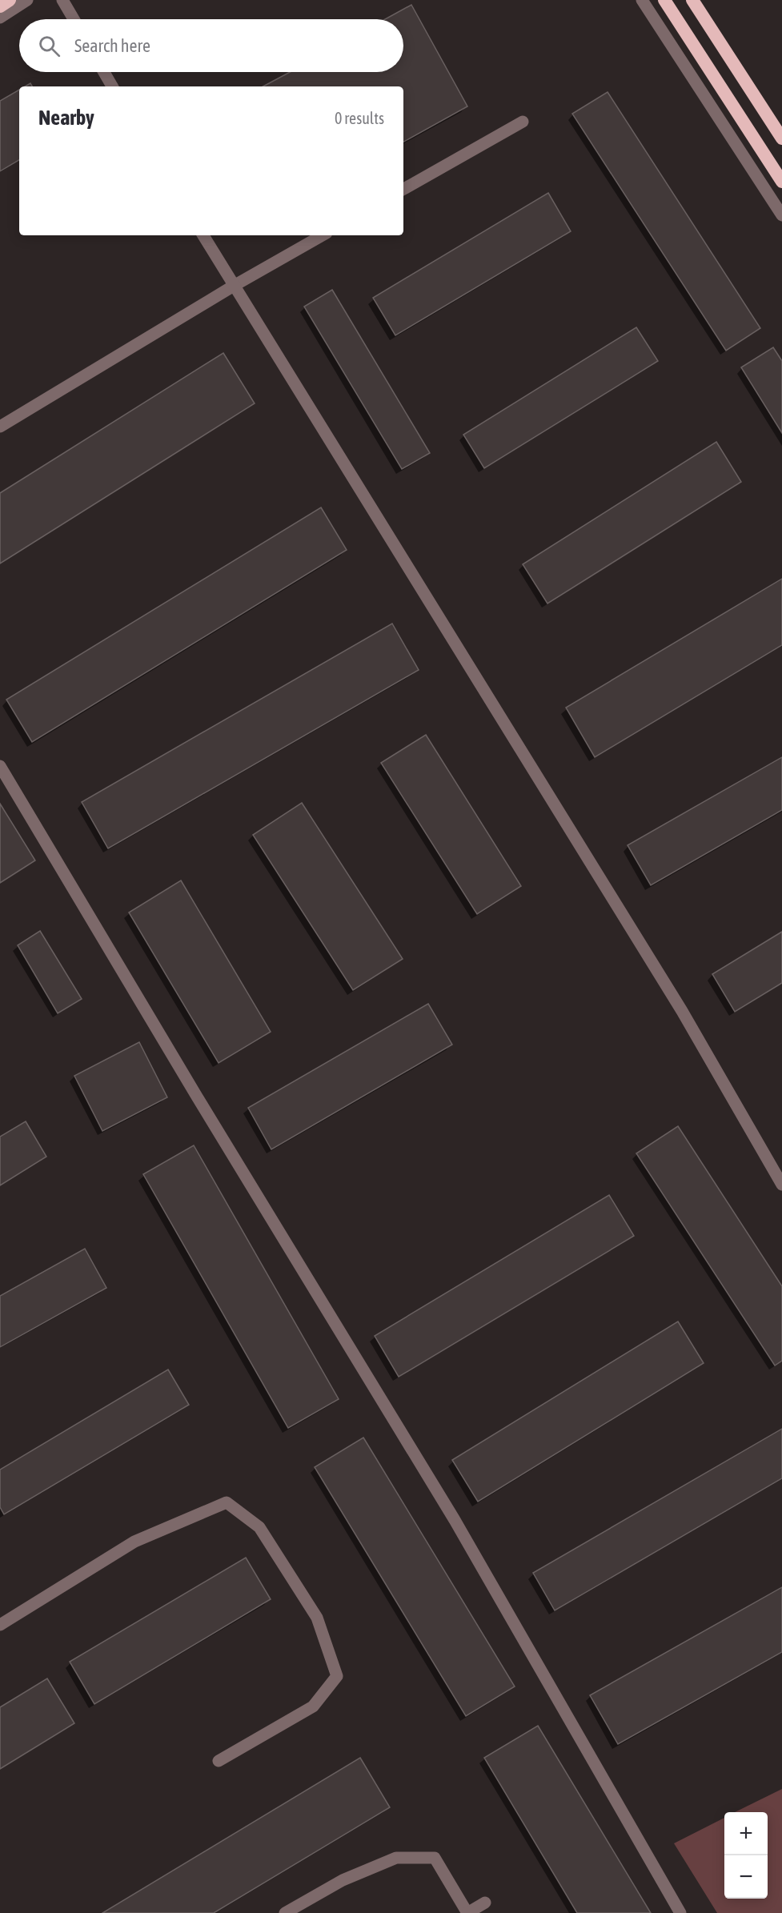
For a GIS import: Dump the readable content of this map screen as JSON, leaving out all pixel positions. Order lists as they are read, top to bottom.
{
  "page": {
    "search": "Search here",
    "heading": ["Nearby", "0 results"],
    "map_buttons": ["+", "−"]
  }
}
